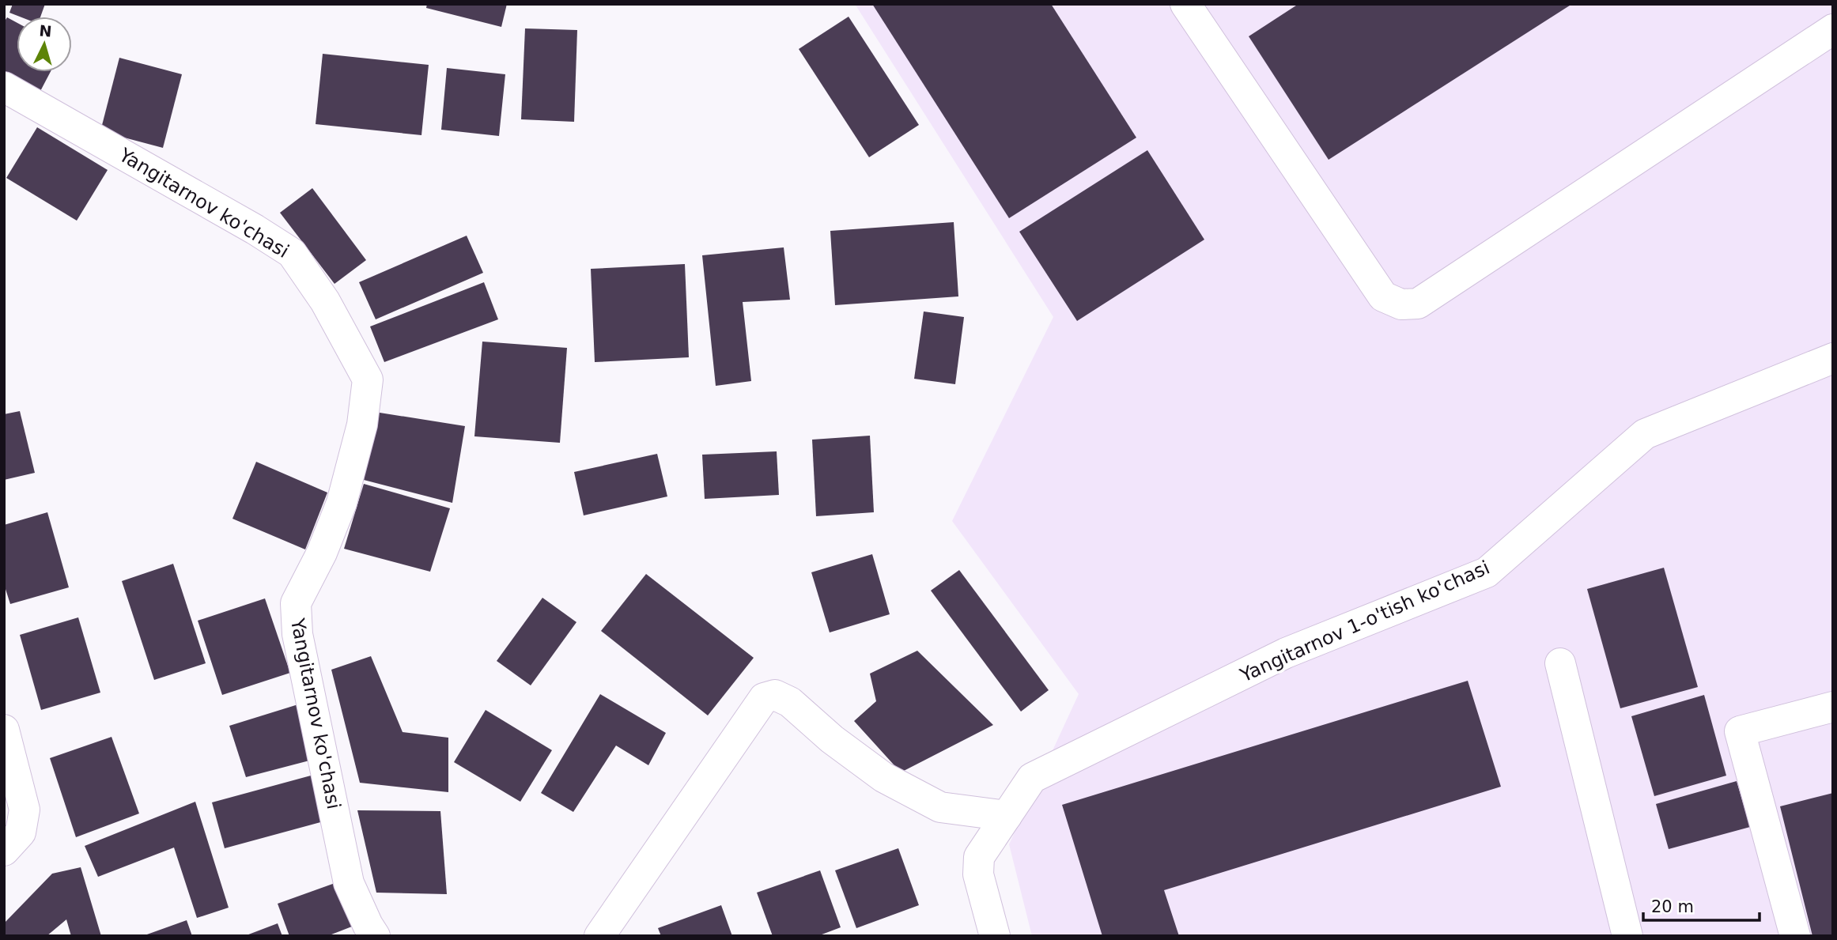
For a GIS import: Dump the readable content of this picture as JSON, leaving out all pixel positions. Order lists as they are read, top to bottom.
{
  "streets": {
    "street": ["Yangitarnov ko'chasi", "Yangitarnov 1-o'tish ko'chasi"]
  },
  "scale_bar": "20 m",
  "north": "top"
}
